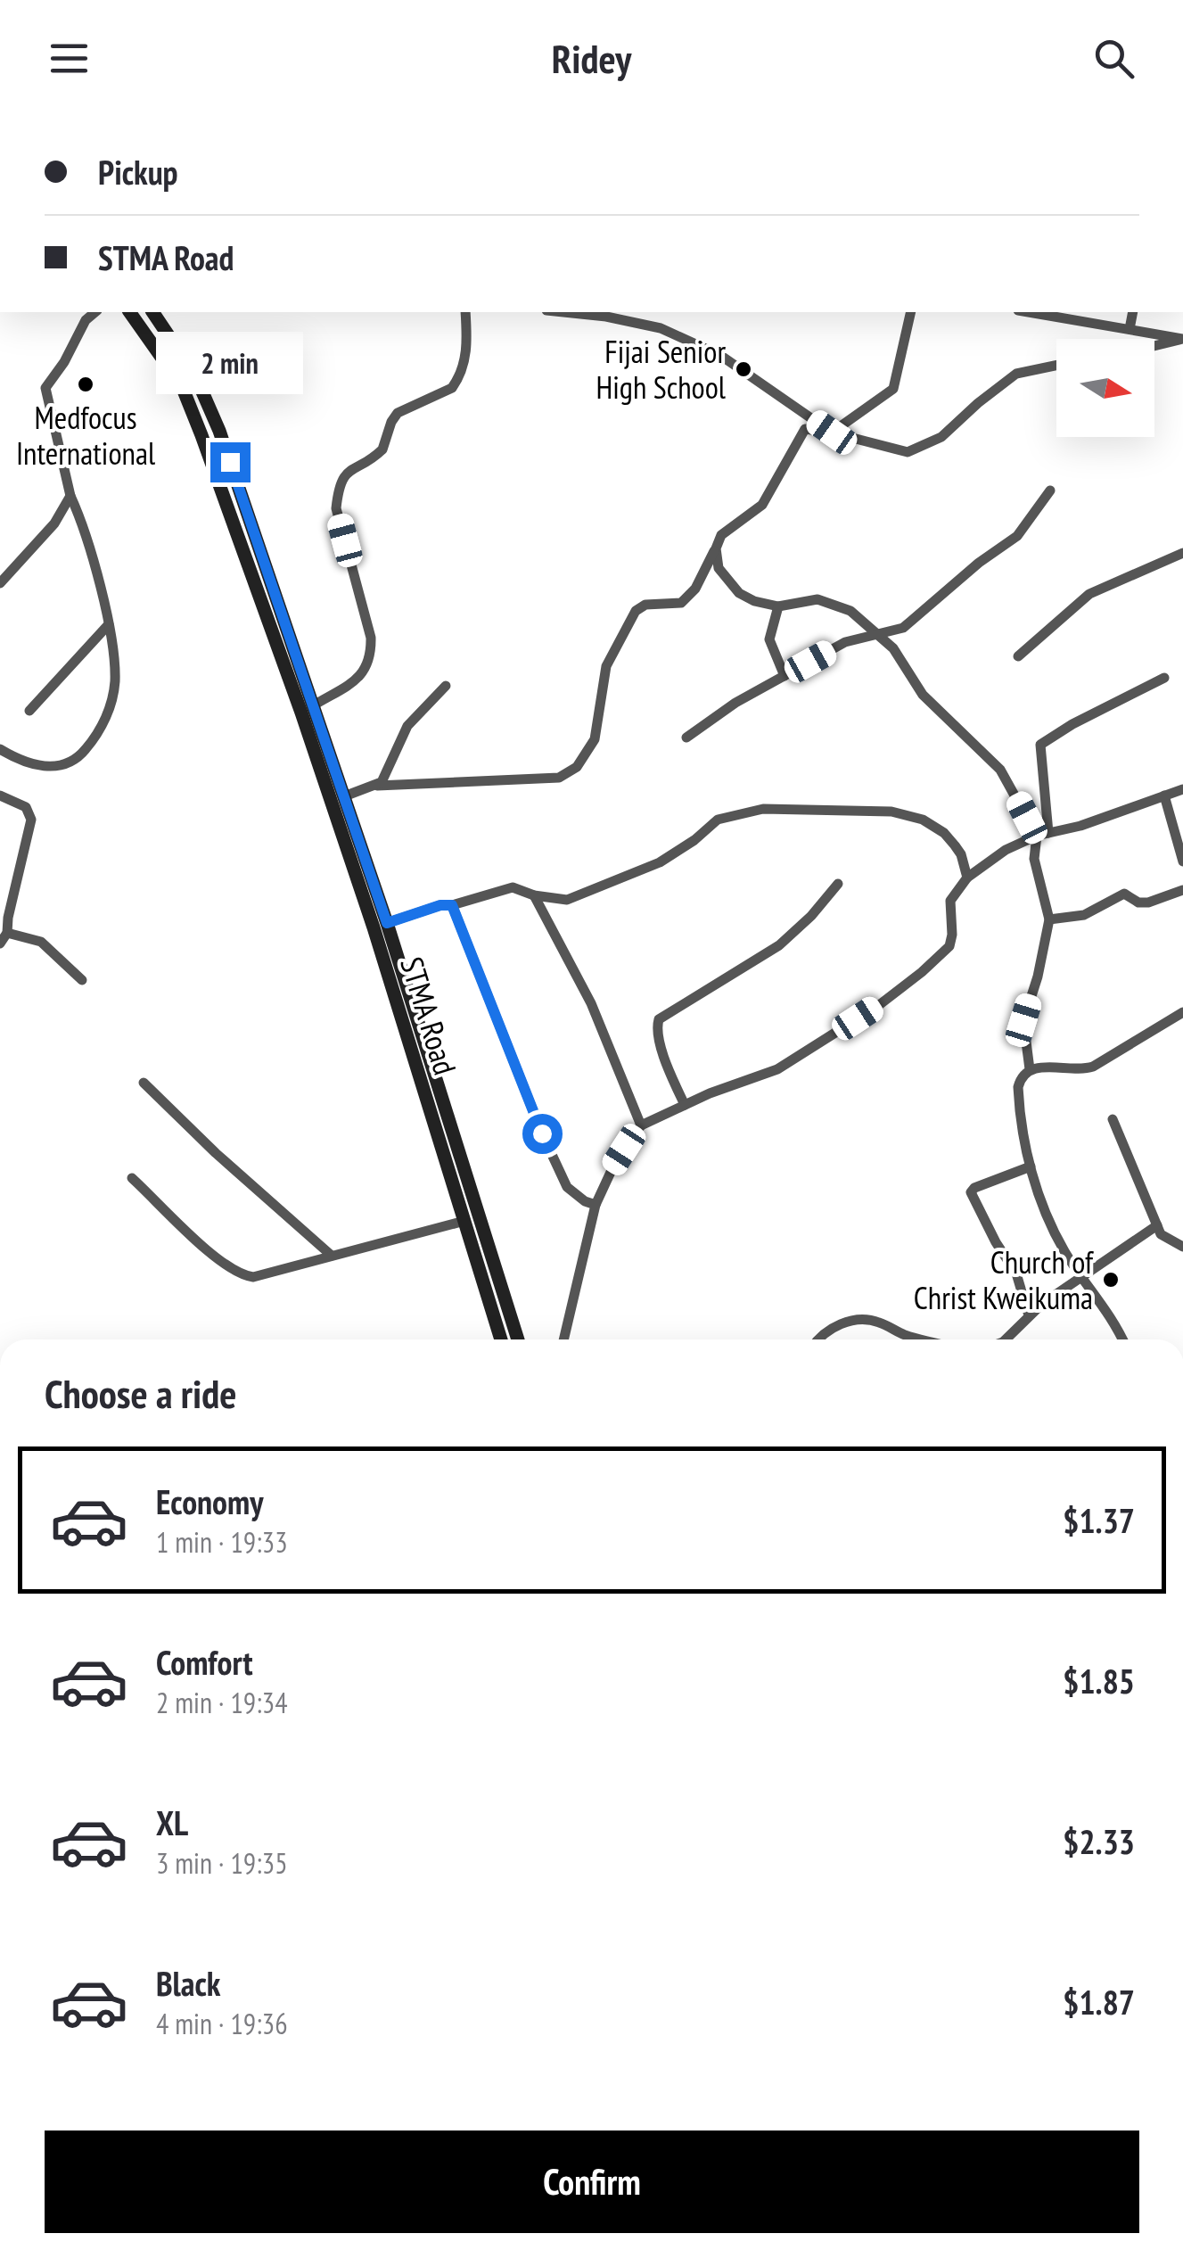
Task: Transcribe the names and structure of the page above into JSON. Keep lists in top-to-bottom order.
{
  "streets": {
    "main road": ["STMA Road"]
  },
  "places": ["Fijai Senior High School", "Medfocus International", "Church of Christ Kweikuma"],
  "north": "right",
  "page": {
    "header": "Ridey",
    "banner": ["Pickup", "STMA Road"],
    "bubble": "2 min",
    "heading": "Choose a ride",
    "list": [
      {
        "name": "Economy",
        "note": "1 min · 19:33",
        "value": "$1.37"
      },
      {
        "name": "Comfort",
        "note": "2 min · 19:34",
        "value": "$1.85"
      },
      {
        "name": "XL",
        "note": "3 min · 19:35",
        "value": "$2.33"
      },
      {
        "name": "Black",
        "note": "4 min · 19:36",
        "value": "$1.87"
      }
    ],
    "buttons": "Confirm"
  }
}
